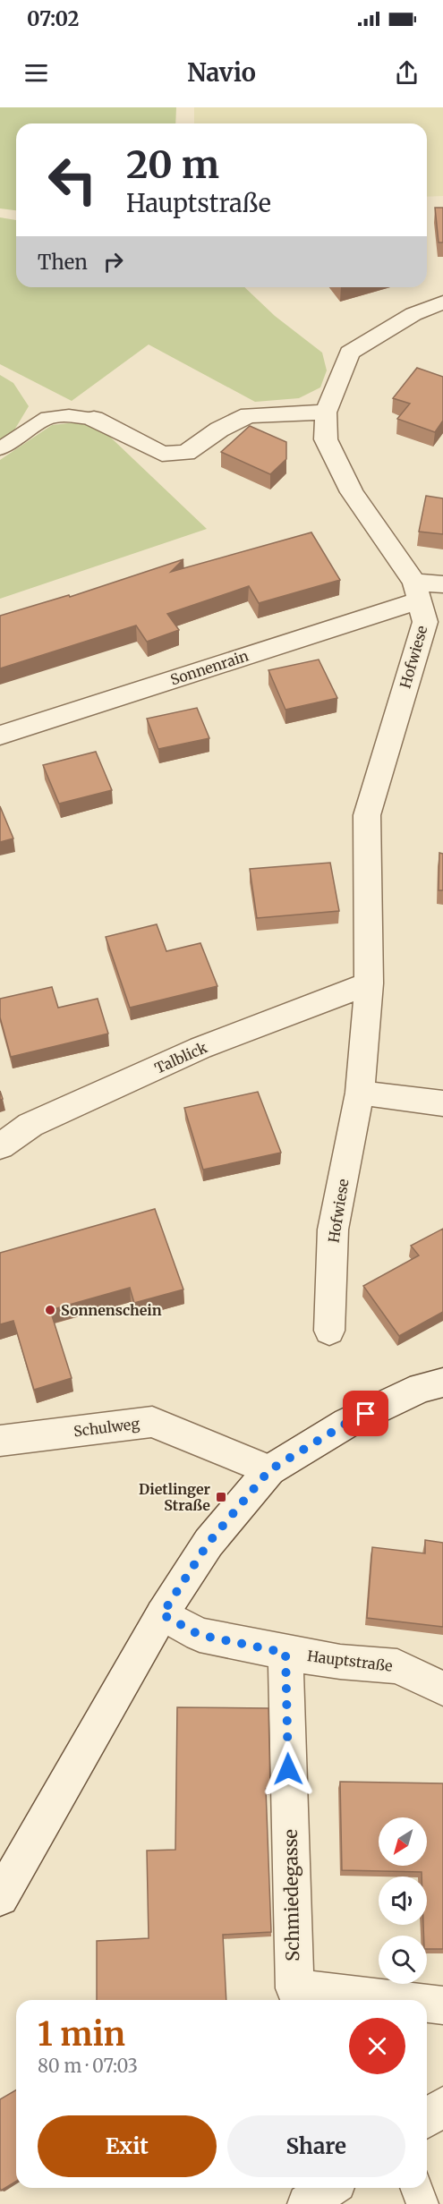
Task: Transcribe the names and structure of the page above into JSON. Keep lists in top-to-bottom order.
{
  "streets": {
    "street": [
      "Hofwiese",
      "Sonnenrain",
      "Talblick",
      "Schulweg",
      "Hauptstraße",
      "Schmiedegasse"
    ]
  },
  "crossings": [
    ["Hofwiese", "Sonnenrain"],
    ["Hofwiese", "Talblick"],
    ["Hauptstraße", "Schmiedegasse"]
  ],
  "places": {
    "other": ["Sonnenschein"],
    "transit": ["Dietlinger Straße"]
  },
  "north": "bottom left",
  "page": {
    "status": "07:02",
    "header": "Navio",
    "turn": ["20 m", "Hauptstraße"],
    "then": "Then",
    "heading": ["1 min", "80 m · 07:03"],
    "buttons": ["Exit", "Share"]
  }
}
